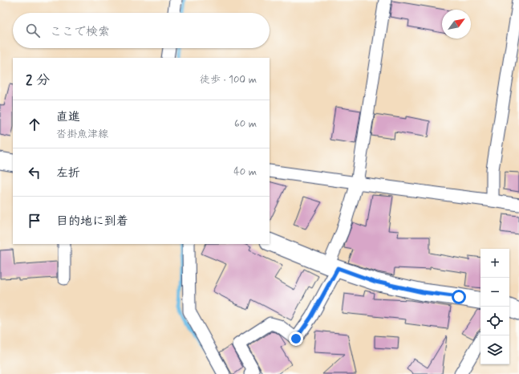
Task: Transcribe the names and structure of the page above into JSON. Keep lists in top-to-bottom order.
{
  "north": "top right",
  "page": {
    "search": "ここで検索",
    "heading": ["2 分", "徒歩 · 100 m"],
    "list": [
      ["直進", "沓掛魚津線", "60 m"],
      ["左折", "40 m"],
      "目的地に到着"
    ],
    "map_buttons": ["+", "−"]
  }
}
